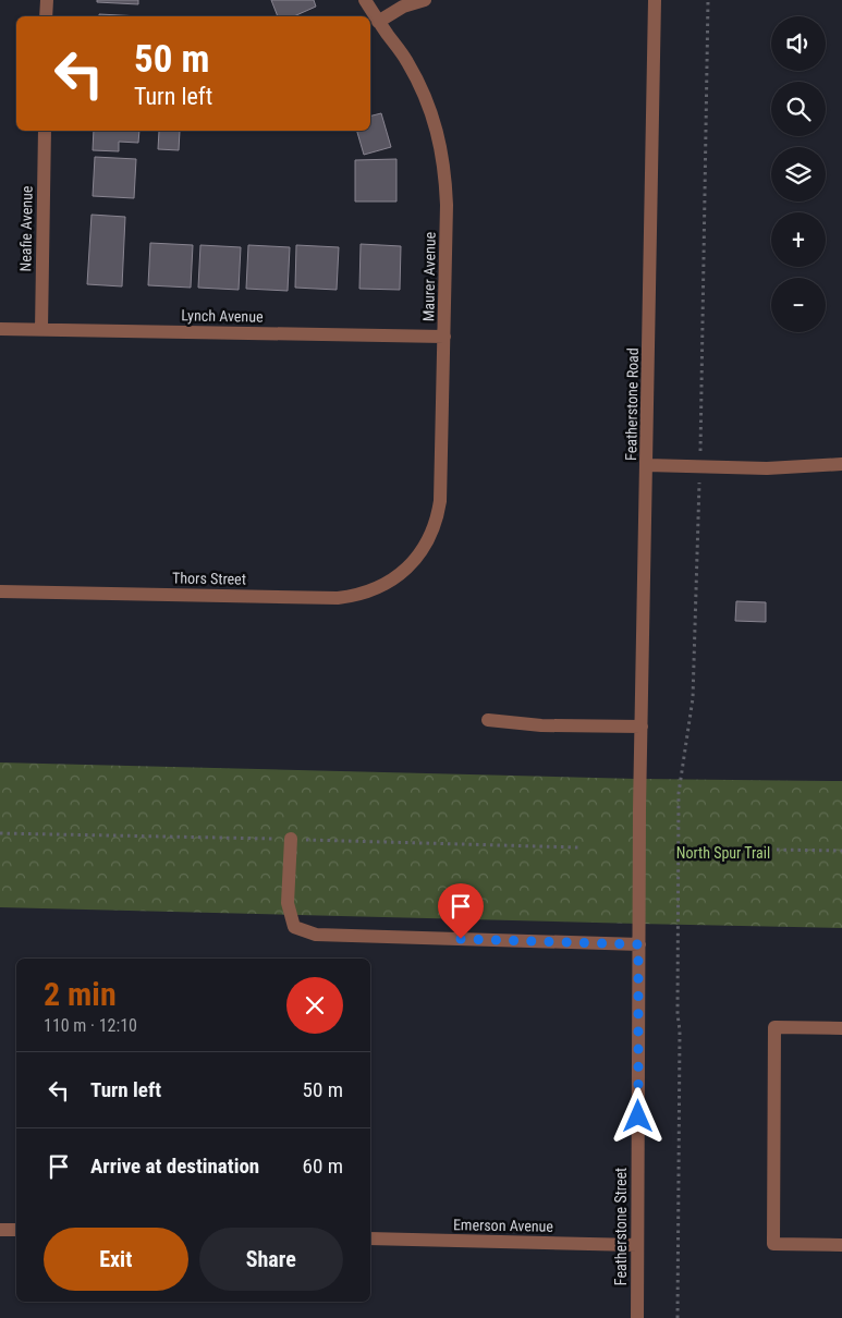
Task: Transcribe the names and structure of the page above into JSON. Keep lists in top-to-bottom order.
{
  "streets": {
    "street": [
      "Neafie Avenue",
      "Maurer Avenue",
      "Lynch Avenue",
      "Featherstone Road",
      "Thors Street",
      "Emerson Avenue",
      "Featherstone Street"
    ]
  },
  "crossings": [
    ["Neafie Avenue", "Lynch Avenue"],
    ["Maurer Avenue", "Lynch Avenue"],
    ["Maurer Avenue", "Thors Street"],
    ["Featherstone Road", "Featherstone Street"],
    ["Emerson Avenue", "Featherstone Street"]
  ],
  "parks": ["North Spur Trail"],
  "page": {
    "map_buttons": ["+", "−"],
    "turn": ["50 m", "Turn left"],
    "heading": ["2 min", "110 m · 12:10"],
    "list": [
      {
        "name": "Turn left",
        "value": "50 m"
      },
      {
        "name": "Arrive at destination",
        "value": "60 m"
      }
    ],
    "buttons": ["Exit", "Share"]
  }
}
